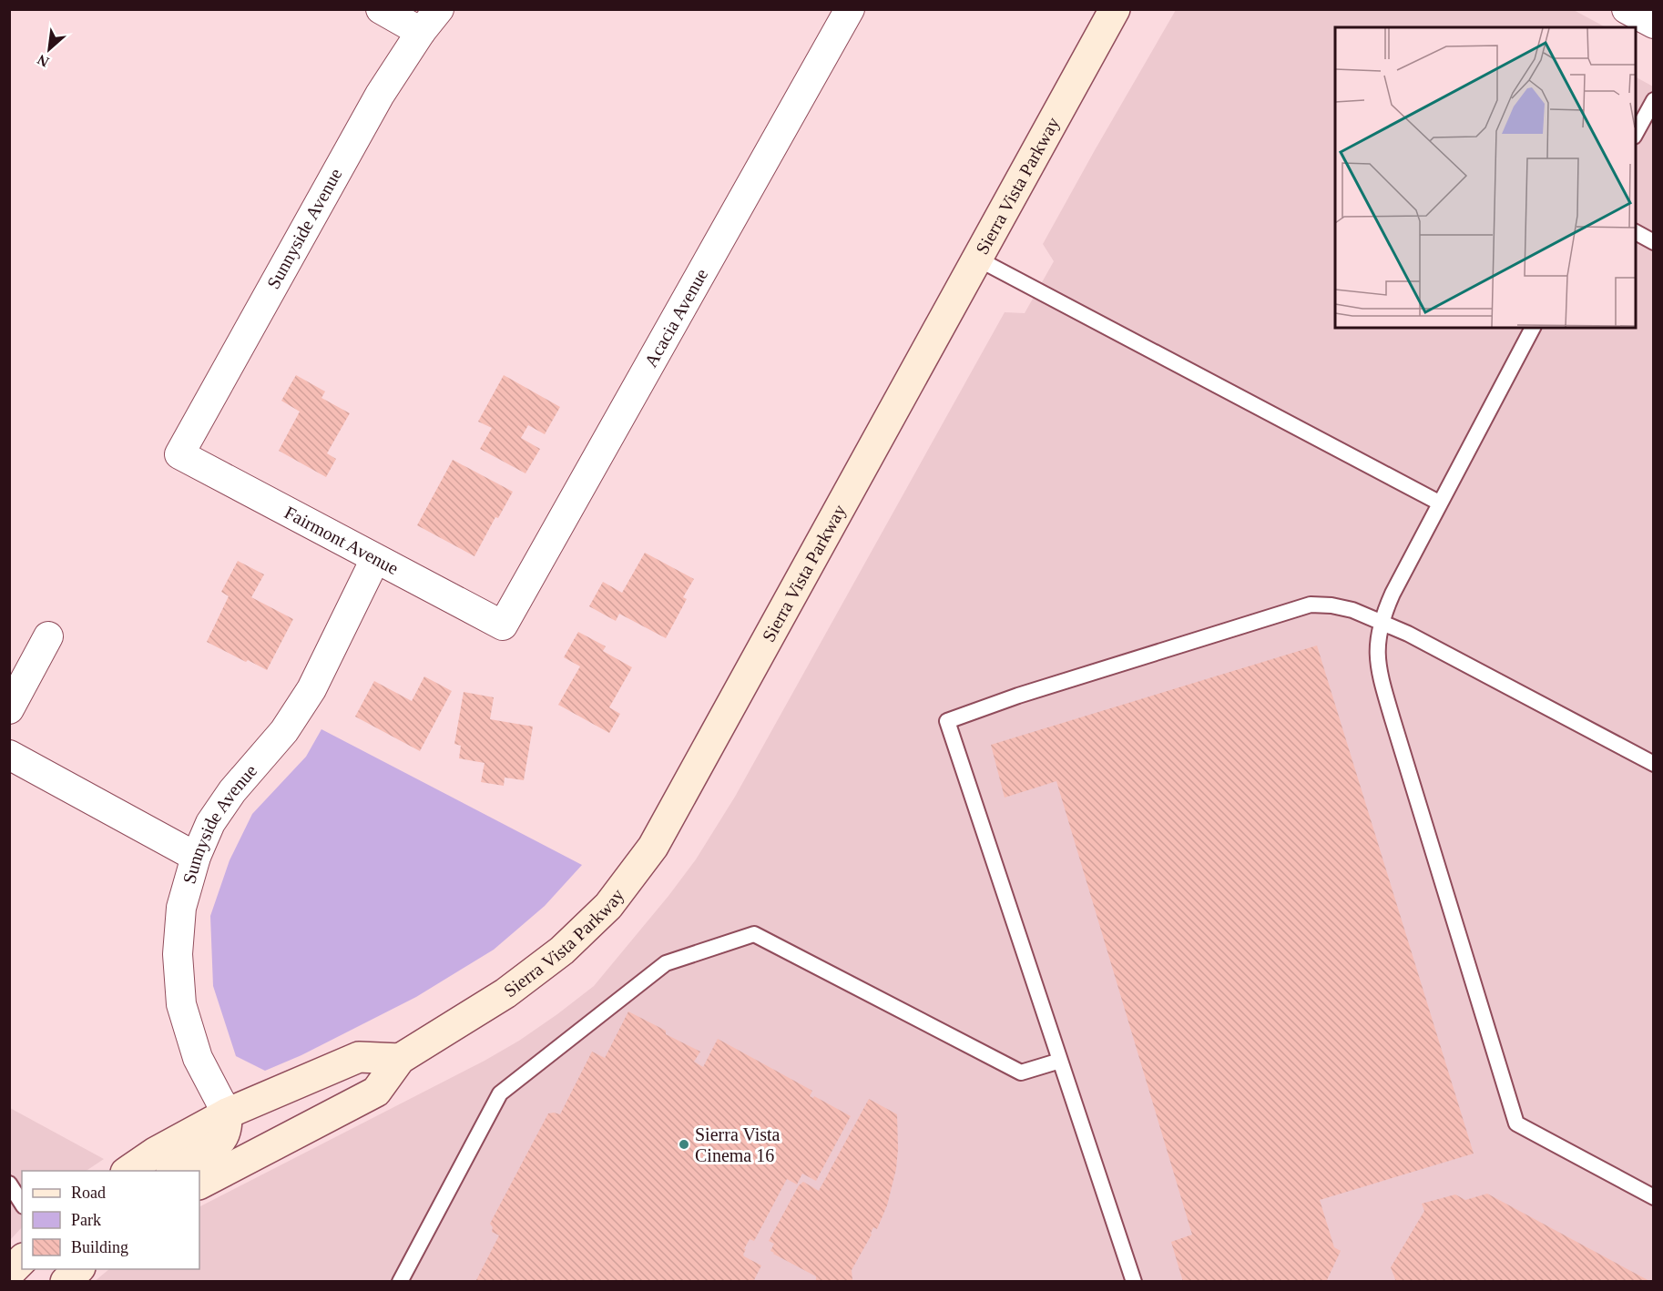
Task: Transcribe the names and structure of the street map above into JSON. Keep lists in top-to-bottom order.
{
  "streets": {
    "main road": ["Sierra Vista Parkway"],
    "street": ["Sunnyside Avenue", "Acacia Avenue", "Fairmont Avenue"]
  },
  "crossings": [
    ["Sunnyside Avenue", "Fairmont Avenue"],
    ["Acacia Avenue", "Fairmont Avenue"]
  ],
  "places": ["Sierra Vista Cinema 16"],
  "legend": ["Road", "Park", "Building"],
  "north": "bottom left"
}
